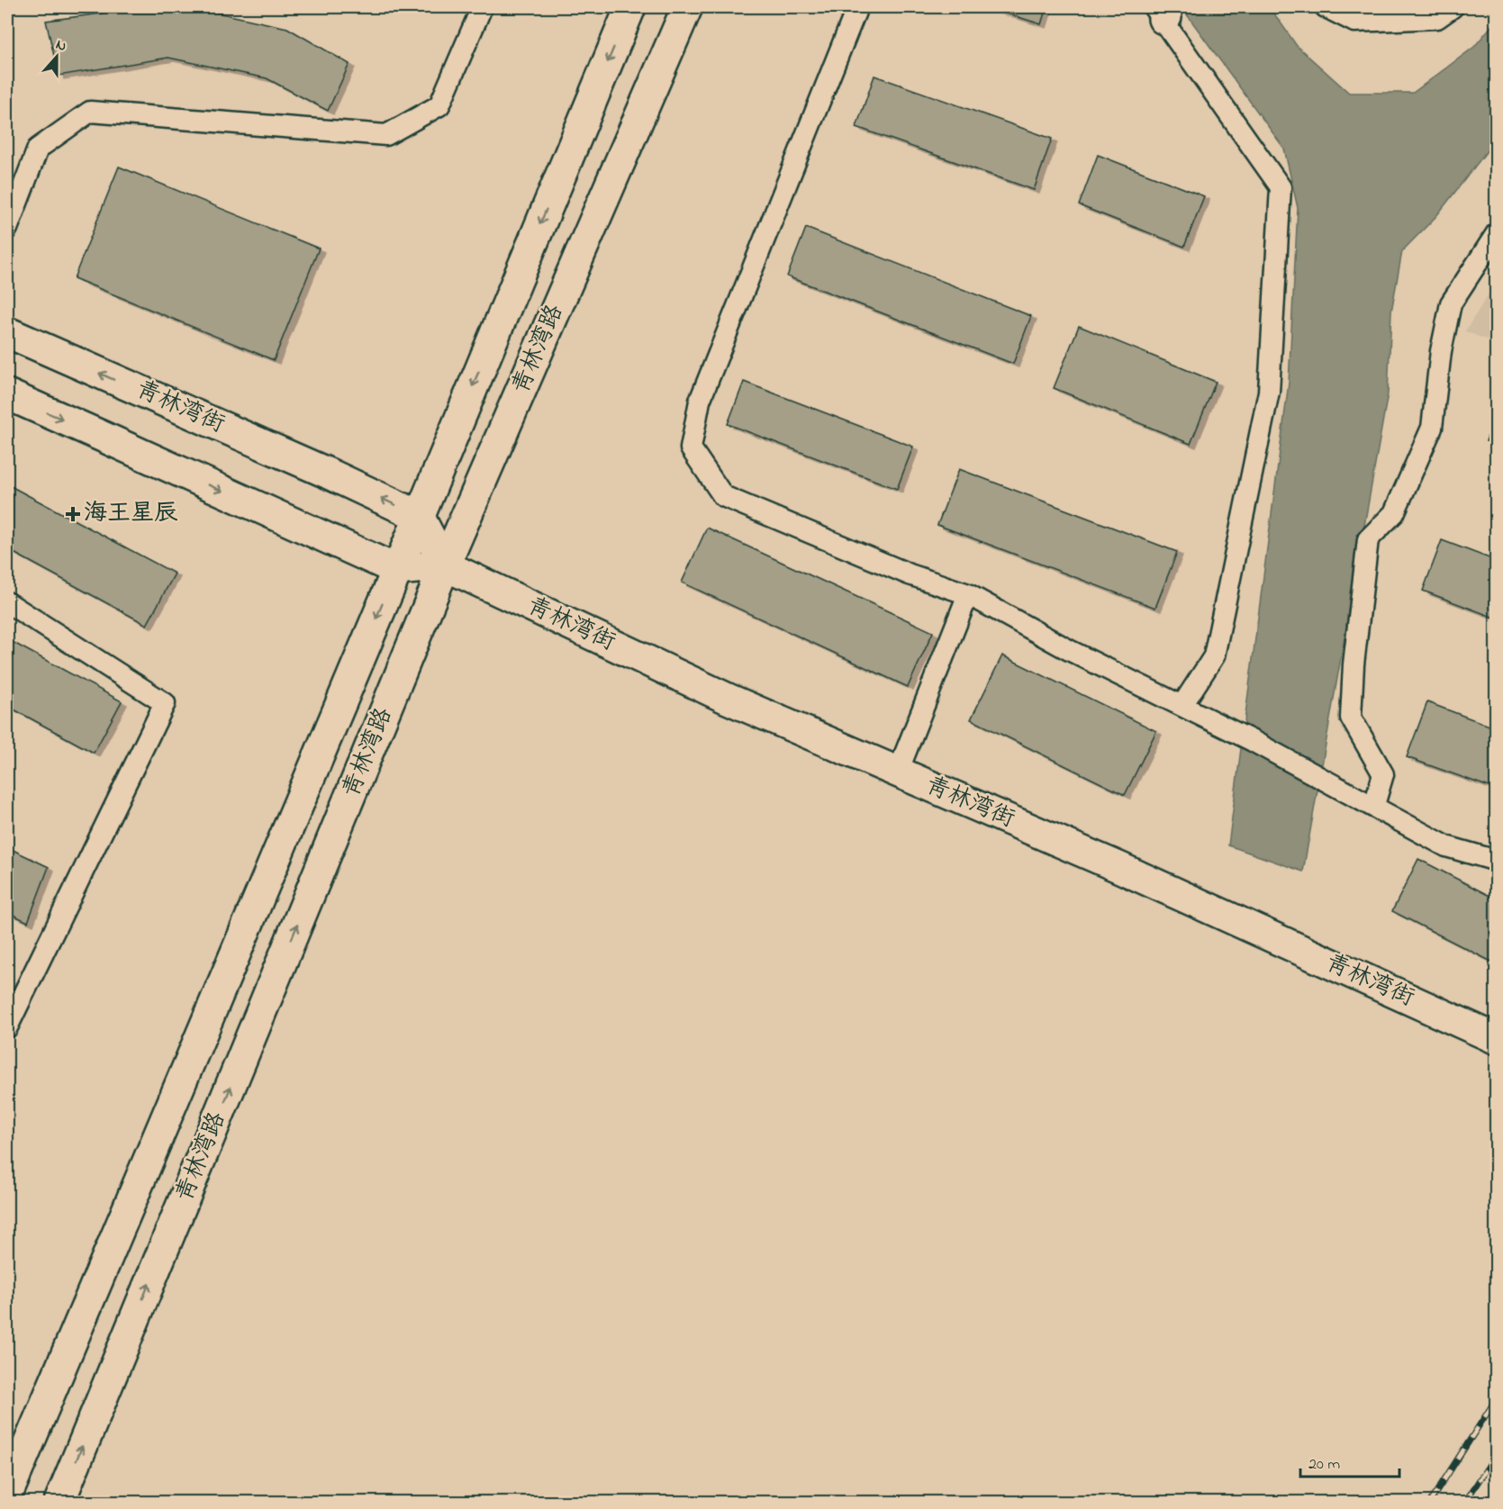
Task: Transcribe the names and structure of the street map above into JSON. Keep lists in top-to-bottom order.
{
  "streets": {
    "main road": ["青林湾路", "青林湾街"]
  },
  "crossings": [
    ["青林湾路", "青林湾街"]
  ],
  "places": {
    "health": ["海王星辰"]
  },
  "scale_bar": "20 m",
  "north": "top"
}
